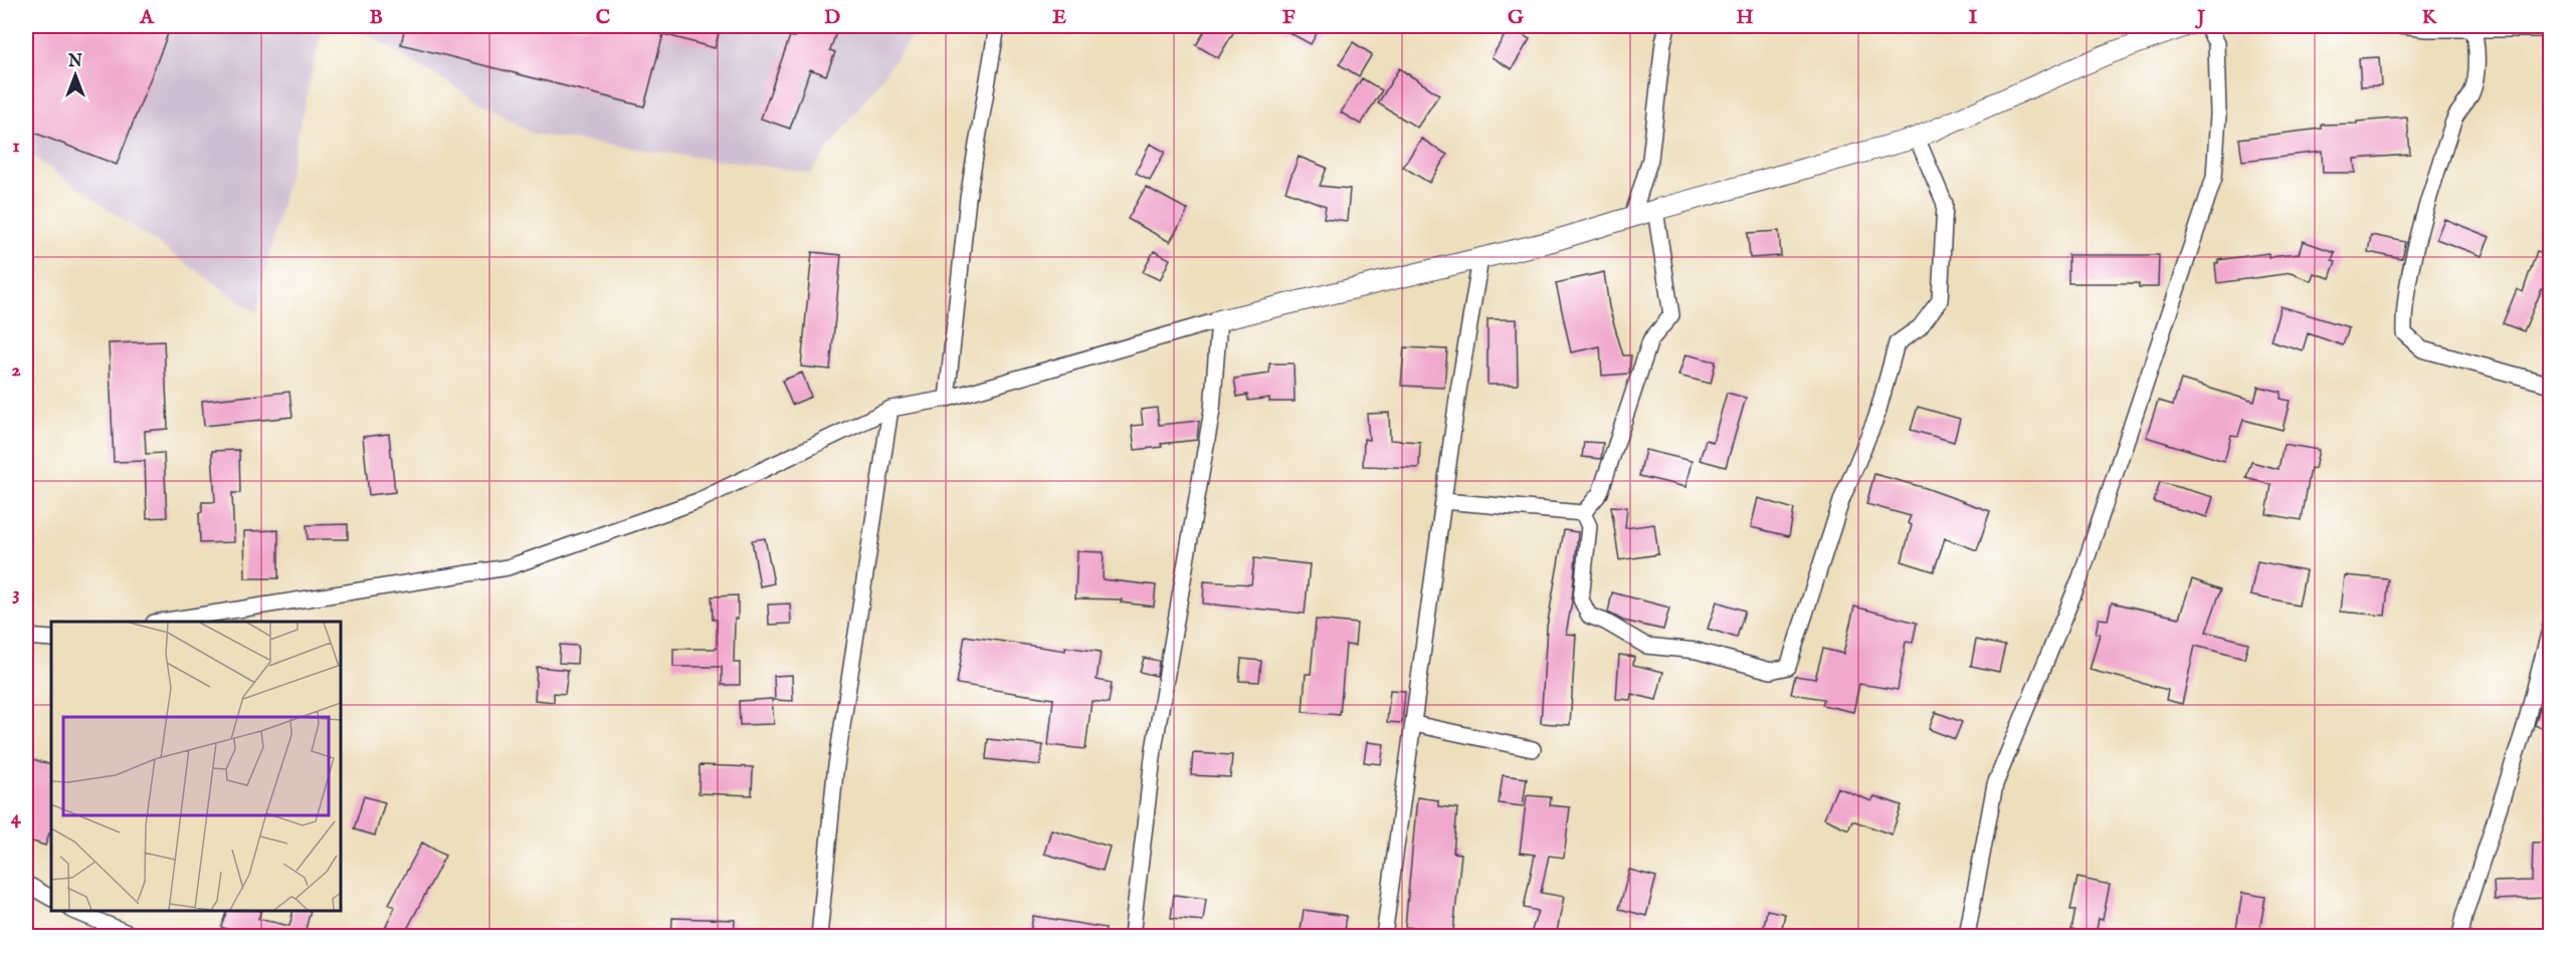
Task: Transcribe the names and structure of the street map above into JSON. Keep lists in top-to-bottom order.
{
  "north": "top",
  "grid": {
    "columns": [
      "A",
      "B",
      "C",
      "D",
      "E",
      "F",
      "G",
      "H",
      "I",
      "J",
      "K"
    ],
    "rows": [
      "1",
      "2",
      "3",
      "4"
    ]
  }
}
